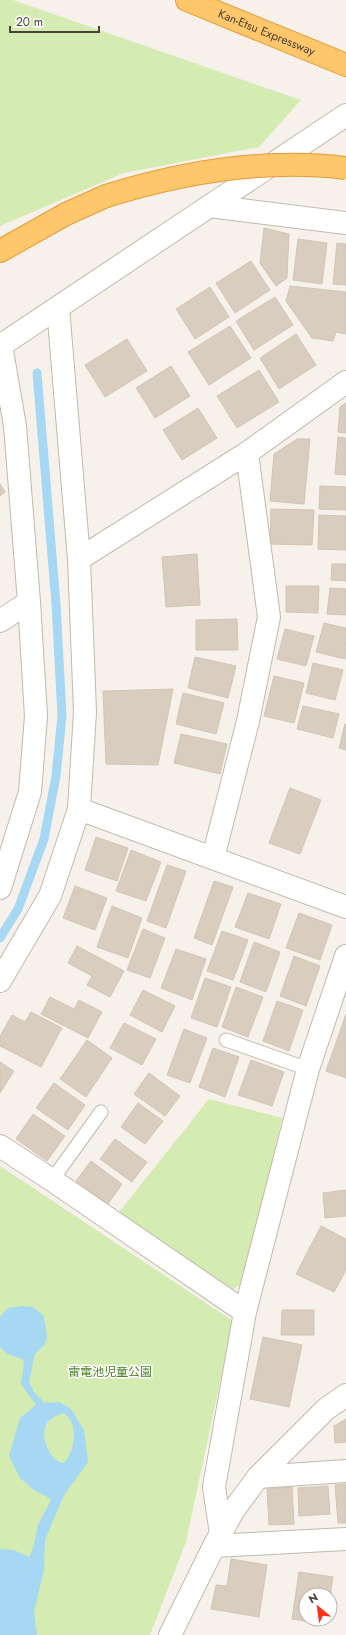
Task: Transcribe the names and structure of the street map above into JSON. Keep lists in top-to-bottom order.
{
  "streets": {
    "highway": ["Kan-Etsu Expressway"]
  },
  "parks": ["雷電池児童公園"],
  "scale_bar": "20 m",
  "north": "top left"
}
